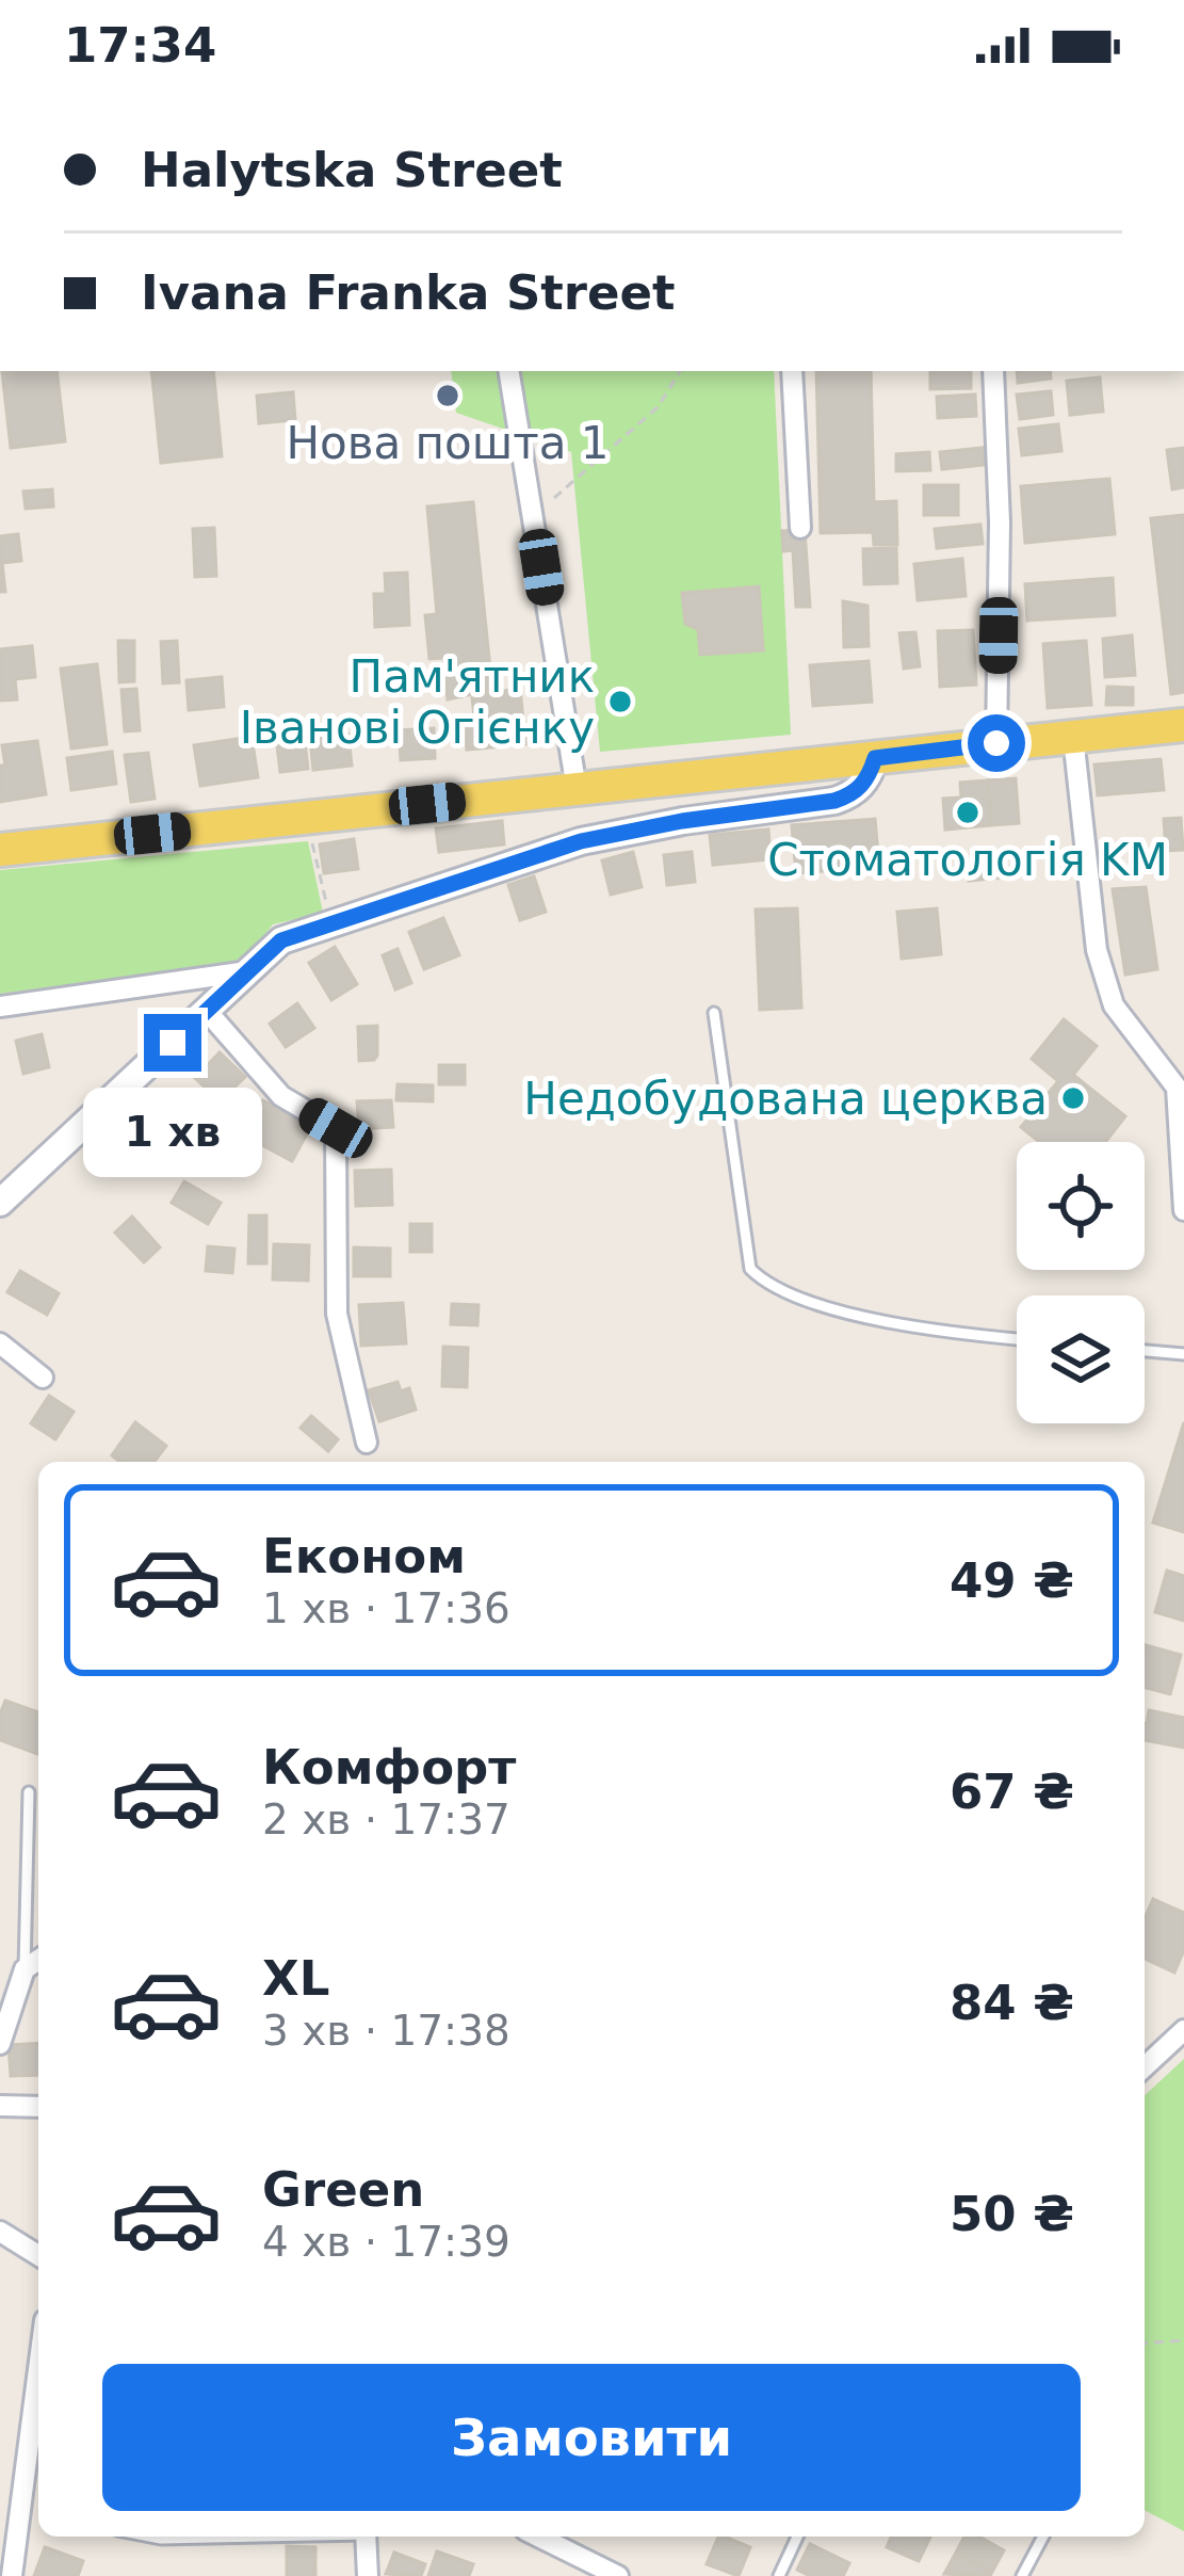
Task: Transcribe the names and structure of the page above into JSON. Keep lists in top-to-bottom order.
{
  "places": [
    "Нова пошта 1",
    "Пам'ятник Іванові Огієнку",
    "Стоматологія KM",
    "Недобудована церква"
  ],
  "page": {
    "status": "17:34",
    "banner": ["Halytska Street", "Ivana Franka Street"],
    "bubble": "1 хв",
    "list": [
      {
        "name": "Економ",
        "note": "1 хв · 17:36",
        "value": "49 ₴"
      },
      {
        "name": "Комфорт",
        "note": "2 хв · 17:37",
        "value": "67 ₴"
      },
      {
        "name": "XL",
        "note": "3 хв · 17:38",
        "value": "84 ₴"
      },
      {
        "name": "Green",
        "note": "4 хв · 17:39",
        "value": "50 ₴"
      }
    ],
    "buttons": "Замовити"
  }
}
